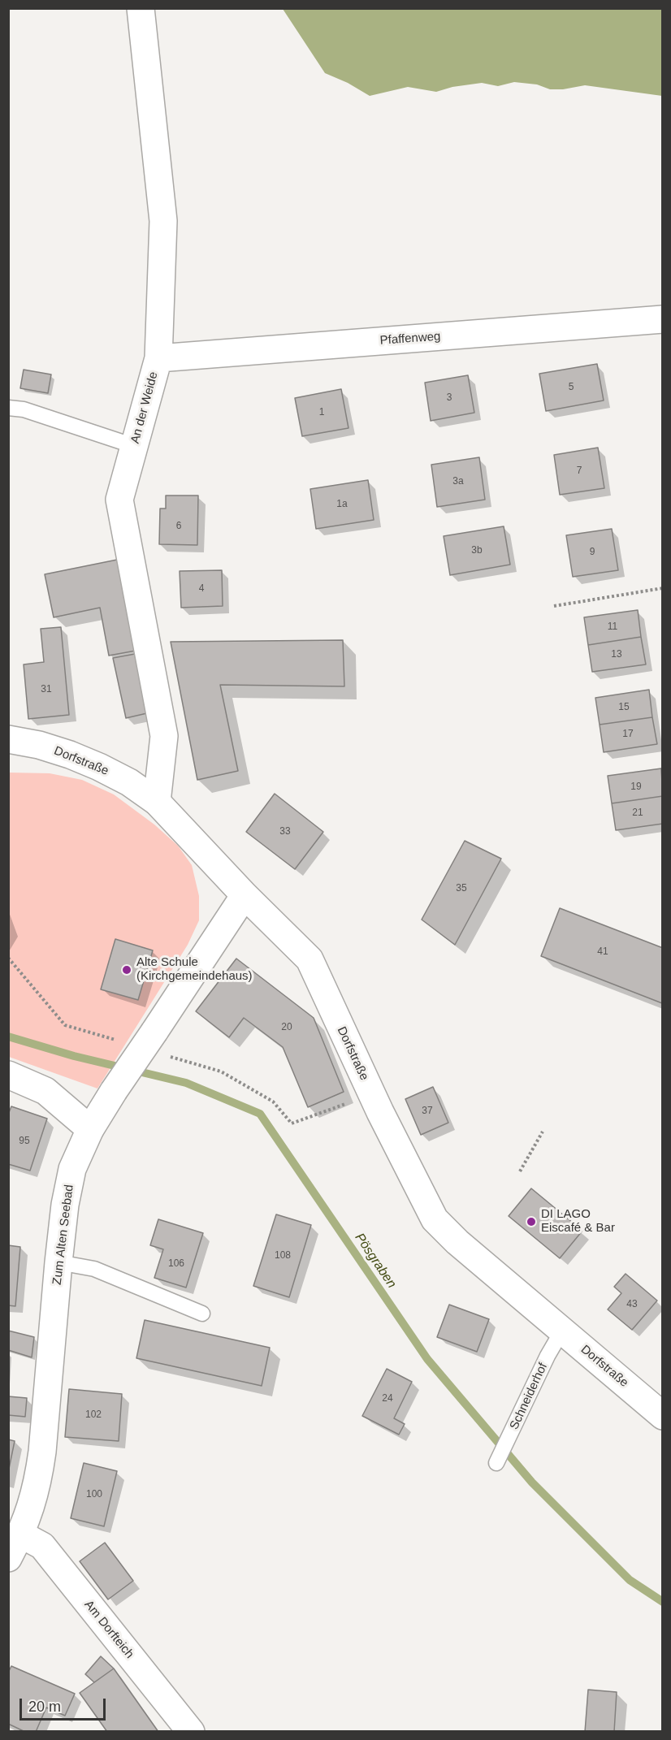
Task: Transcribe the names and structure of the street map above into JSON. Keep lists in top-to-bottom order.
{
  "streets": {
    "street": [
      "Pfaffenweg",
      "An der Weide",
      "Dorfstraße",
      "Zum Alten Seebad",
      "Am Dorfteich"
    ],
    "lane": ["Schneiderhof"]
  },
  "crossings": [
    ["Pfaffenweg", "An der Weide"],
    ["An der Weide", "Dorfstraße"],
    ["Dorfstraße", "Zum Alten Seebad"],
    ["Dorfstraße", "Schneiderhof"],
    ["Zum Alten Seebad", "Am Dorfteich"]
  ],
  "water": ["Pösgraben"],
  "places": ["Alte Schule (Kirchgemeindehaus)", "DI LAGO Eiscafé & Bar"],
  "house_numbers": [
    "5",
    "3",
    "1",
    "7",
    "3a",
    "1a",
    "6",
    "3b",
    "9",
    "4",
    "11",
    "13",
    "31",
    "15",
    "17",
    "19",
    "21",
    "33",
    "35",
    "41",
    "20",
    "37",
    "95",
    "108",
    "106",
    "43",
    "24",
    "102",
    "100"
  ],
  "scale_bar": "20 m"
}
